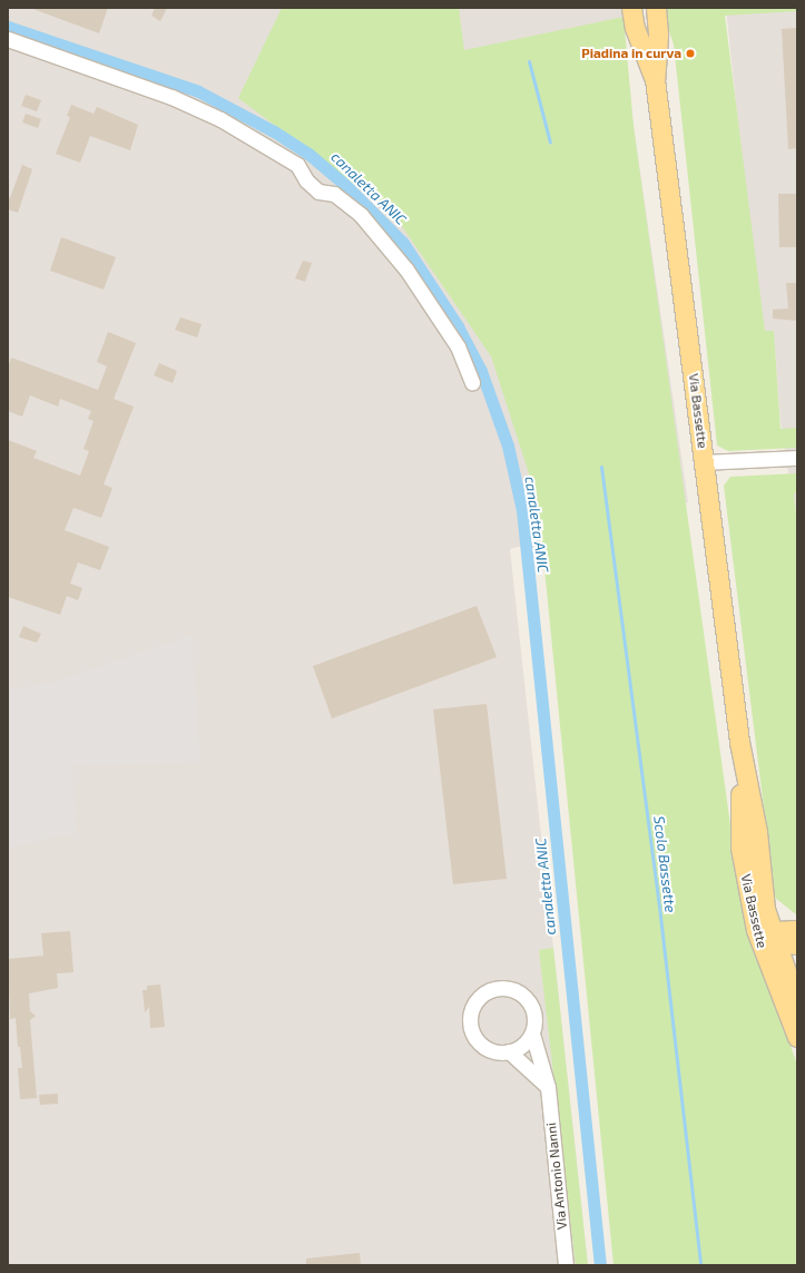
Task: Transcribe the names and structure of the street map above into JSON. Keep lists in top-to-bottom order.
{
  "streets": {
    "main road": ["Via Bassette"],
    "street": ["Via Antonio Nanni"]
  },
  "water": ["canaletta ANIC", "Scolo Bassette"],
  "places": ["Piadina in curva"]
}
